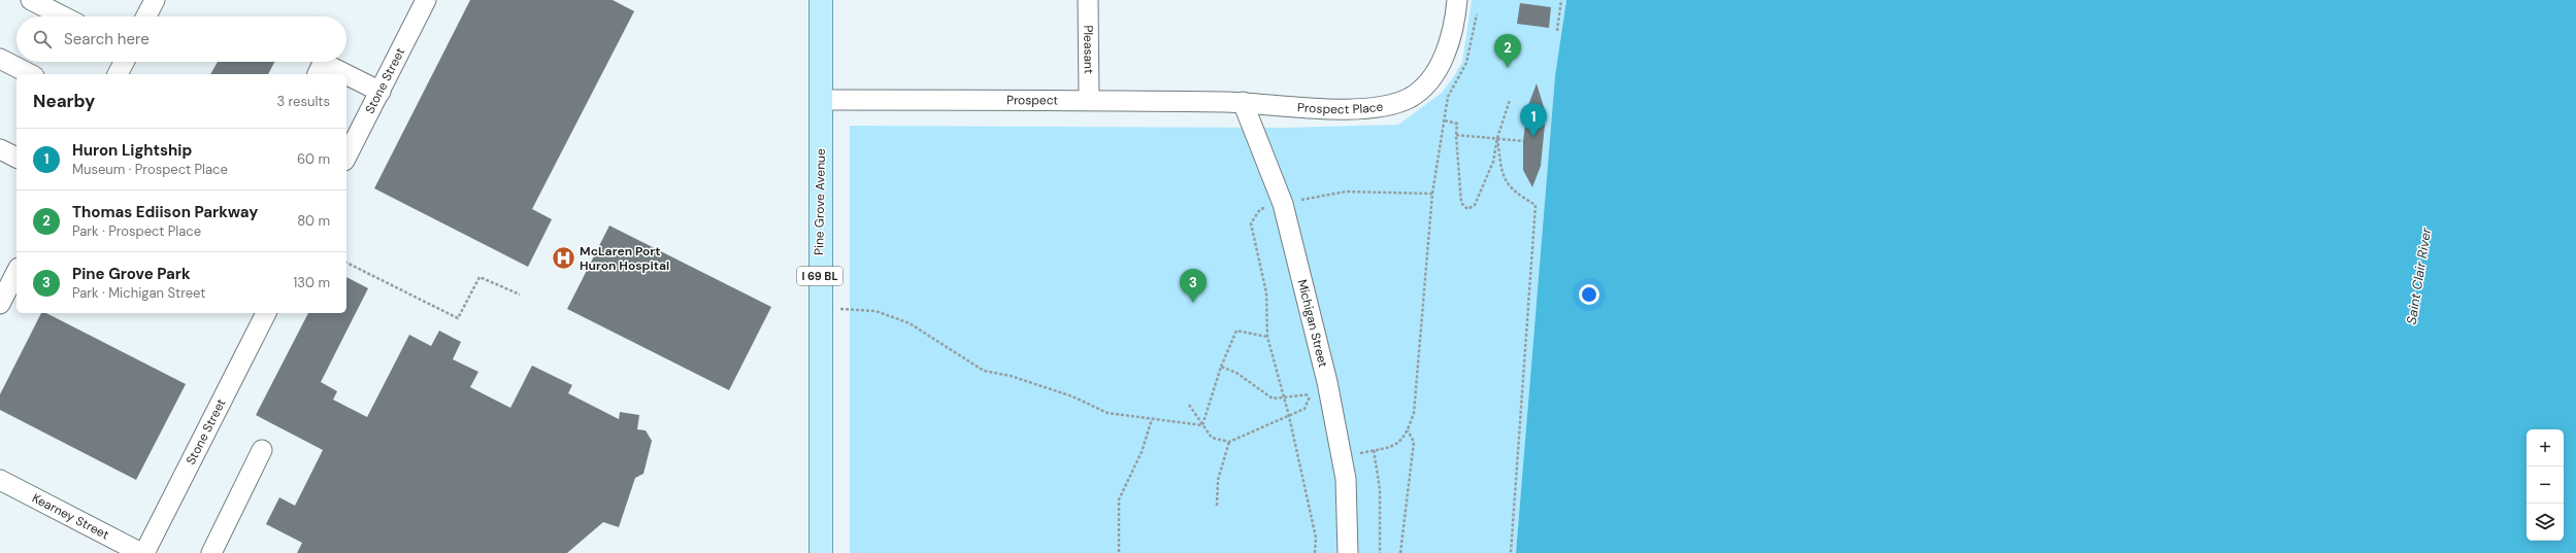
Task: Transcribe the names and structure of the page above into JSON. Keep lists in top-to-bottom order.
{
  "streets": {
    "main road": ["Pine Grove Avenue", "I 69 BL"],
    "street": [
      "Pleasant",
      "Stone Street",
      "Prospect",
      "Prospect Place",
      "Michigan Street",
      "Kearney Street"
    ]
  },
  "crossings": [
    ["Pleasant", "Prospect"],
    ["Stone Street", "Kearney Street"],
    ["Prospect", "Prospect Place"],
    ["Prospect", "Pine Grove Avenue"],
    ["Prospect", "Michigan Street"],
    ["Prospect Place", "Michigan Street"]
  ],
  "water": ["Saint Clair River"],
  "places": {
    "hospital": ["McLaren Port Huron Hospital"]
  },
  "page": {
    "search": "Search here",
    "pins": ["2", "1", "3"],
    "heading": ["Nearby", "3 results"],
    "list": [
      {
        "mark": "1",
        "name": "Huron Lightship",
        "note": "Museum · Prospect Place",
        "value": "60 m"
      },
      {
        "mark": "2",
        "name": "Thomas Ediison Parkway",
        "note": "Park · Prospect Place",
        "value": "80 m"
      },
      {
        "mark": "3",
        "name": "Pine Grove Park",
        "note": "Park · Michigan Street",
        "value": "130 m"
      }
    ],
    "map_buttons": ["+", "−"]
  }
}
